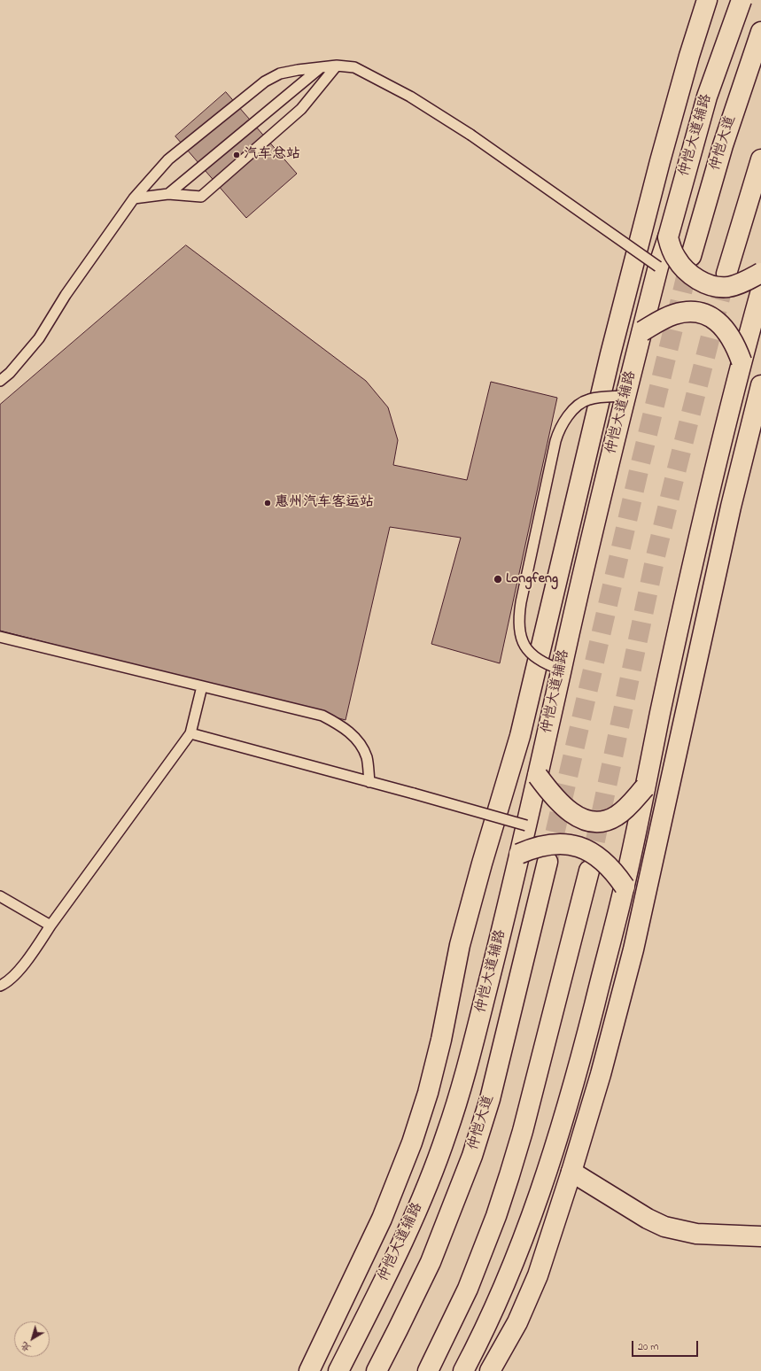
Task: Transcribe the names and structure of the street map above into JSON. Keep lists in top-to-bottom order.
{
  "streets": {
    "main road": ["仲恺大道辅路", "仲恺大道"]
  },
  "places": ["汽车总站", "惠州汽车客运站", "Longfeng"],
  "scale_bar": "20 m",
  "north": "bottom left"
}
